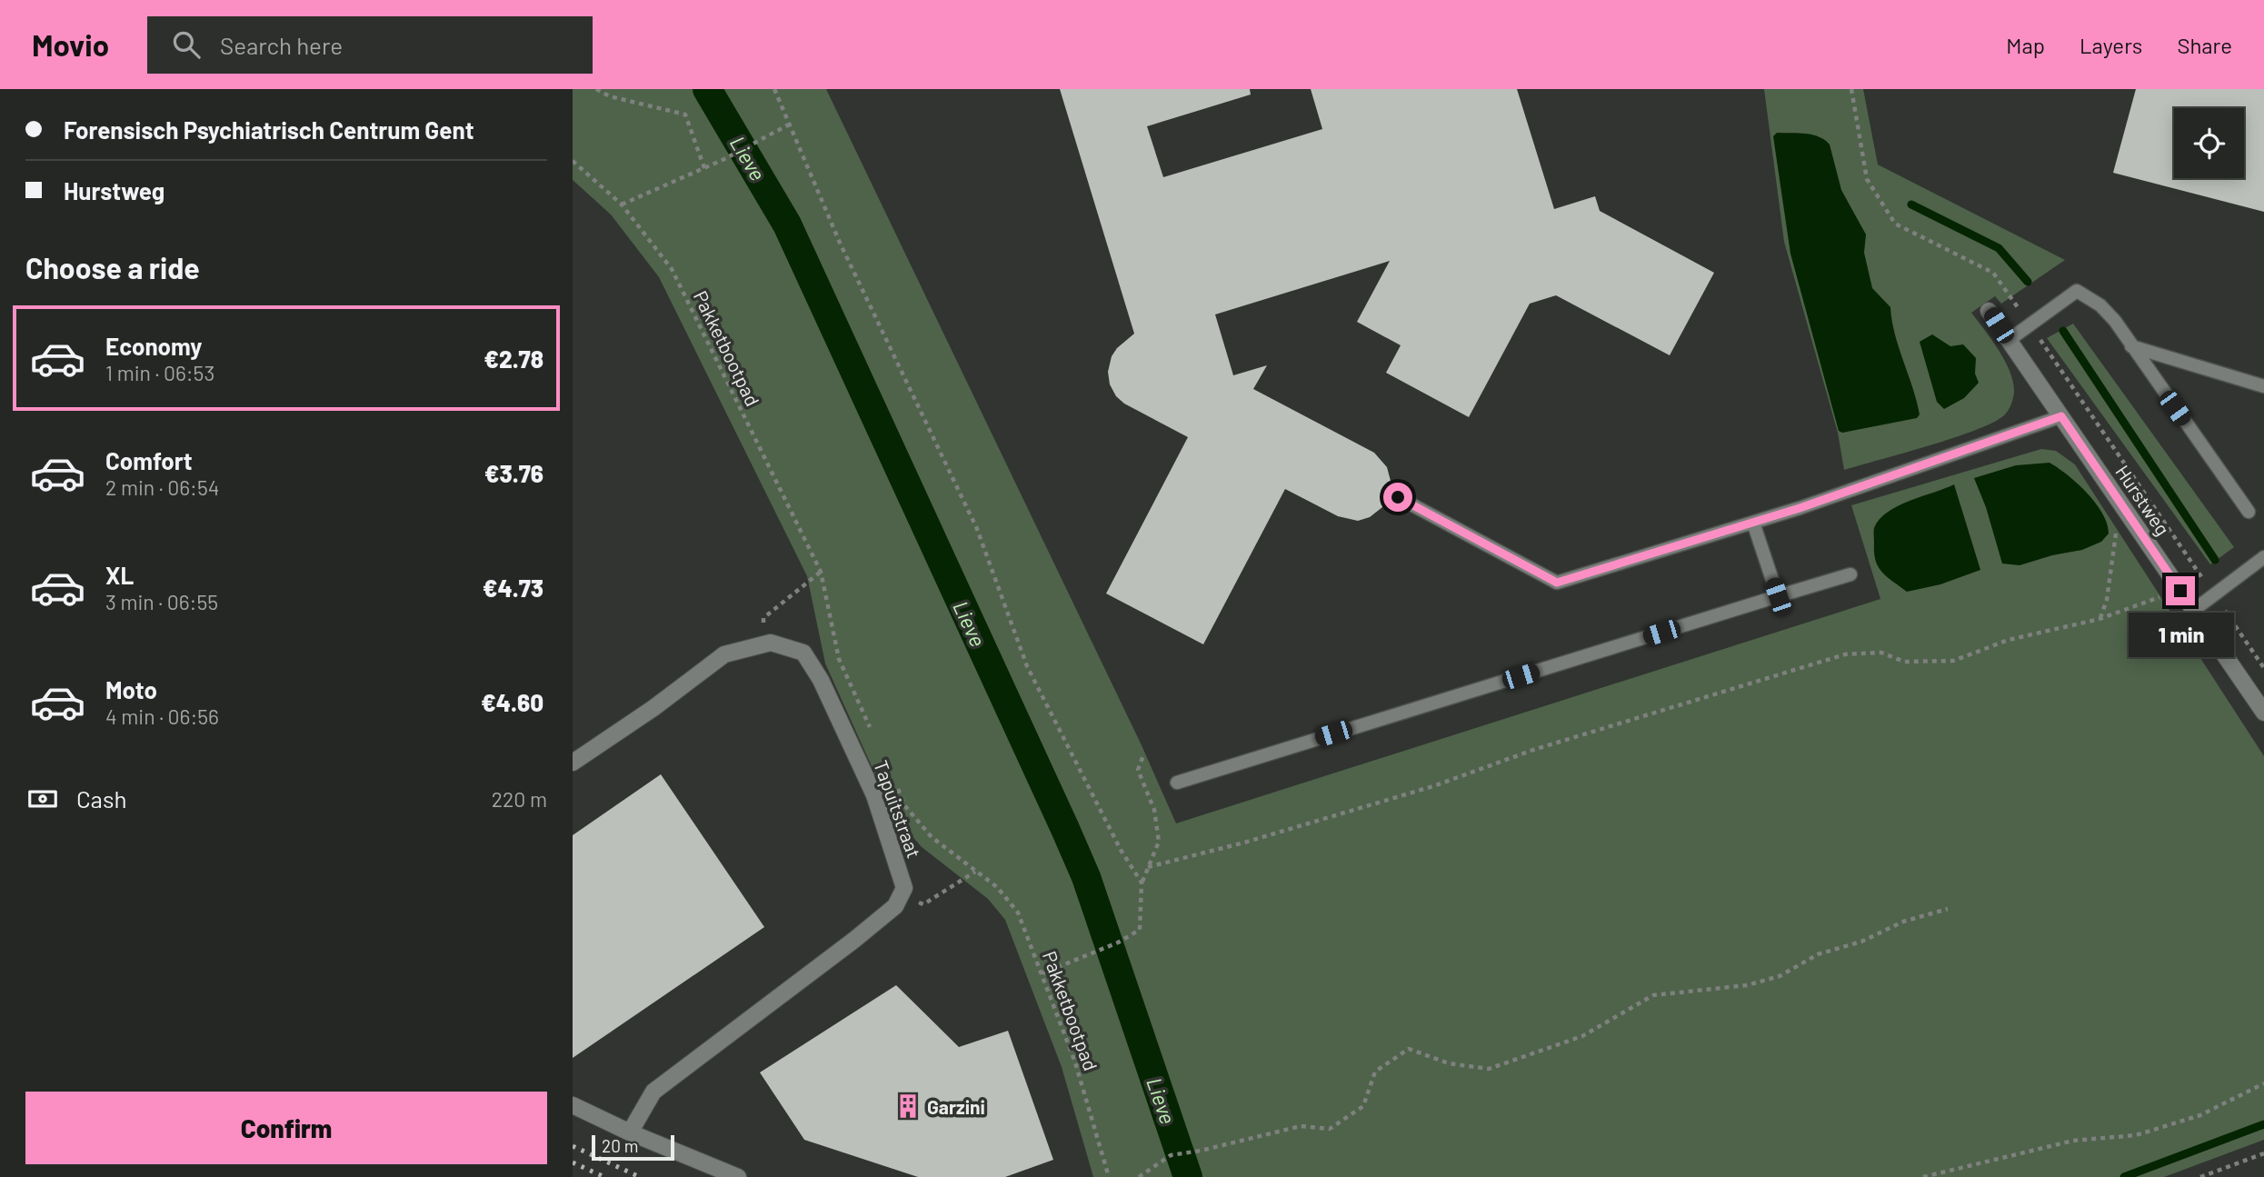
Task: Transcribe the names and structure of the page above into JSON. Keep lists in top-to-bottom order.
{
  "streets": {
    "street": ["Hurstweg", "Tapuitstraat"],
    "path": ["Pakketbootpad"]
  },
  "water": ["Lieve"],
  "places": {
    "building": ["Garzini"]
  },
  "scale_bar": "20 m",
  "page": {
    "header": "Movio",
    "search": "Search here",
    "nav": ["Map", "Layers", "Share"],
    "banner": ["Forensisch Psychiatrisch Centrum Gent", "Hurstweg"],
    "heading": "Choose a ride",
    "list": [
      {
        "name": "Economy",
        "note": "1 min · 06:53",
        "value": "€2.78"
      },
      {
        "name": "Comfort",
        "note": "2 min · 06:54",
        "value": "€3.76"
      },
      {
        "name": "XL",
        "note": "3 min · 06:55",
        "value": "€4.73"
      },
      {
        "name": "Moto",
        "note": "4 min · 06:56",
        "value": "€4.60"
      }
    ],
    "bubble": "1 min",
    "pay": ["Cash", "220 m"],
    "buttons": "Confirm",
    "scale": "20 m"
  }
}
